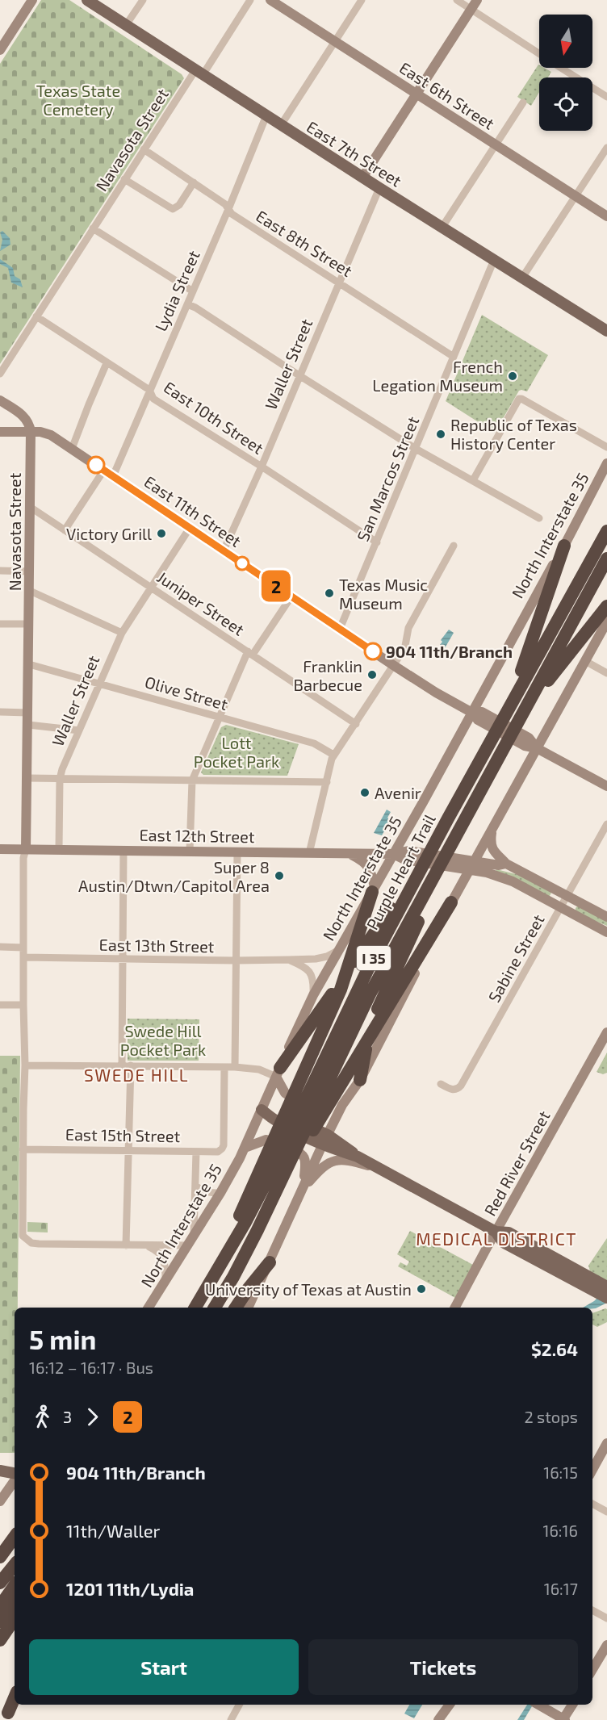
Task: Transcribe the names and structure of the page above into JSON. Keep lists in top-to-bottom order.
{
  "streets": {
    "highway": ["Purple Heart Trail", "I 35"],
    "main road": [
      "East 6th Street",
      "Navasota Street",
      "East 7th Street",
      "East 11th Street",
      "North Interstate 35",
      "East 12th Street",
      "Red River Street"
    ],
    "street": [
      "East 8th Street",
      "Lydia Street",
      "Waller Street",
      "East 10th Street",
      "San Marcos Street",
      "Juniper Street",
      "Olive Street",
      "East 13th Street",
      "Sabine Street",
      "East 15th Street"
    ]
  },
  "crossings": [
    ["Navasota Street", "East 7th Street"],
    ["Navasota Street", "East 8th Street"],
    ["Navasota Street", "East 10th Street"],
    ["Navasota Street", "East 11th Street"],
    ["Navasota Street", "Juniper Street"],
    ["Navasota Street", "Olive Street"],
    ["Navasota Street", "East 12th Street"],
    ["Navasota Street", "East 13th Street"],
    ["Navasota Street", "East 15th Street"],
    ["East 7th Street", "Lydia Street"],
    ["East 7th Street", "Waller Street"],
    ["East 7th Street", "San Marcos Street"],
    ["East 8th Street", "Lydia Street"],
    ["East 8th Street", "Waller Street"],
    ["East 8th Street", "San Marcos Street"],
    ["Lydia Street", "East 10th Street"],
    ["Lydia Street", "East 11th Street"],
    ["Waller Street", "East 10th Street"],
    ["Waller Street", "East 11th Street"],
    ["Waller Street", "Juniper Street"],
    ["Waller Street", "Olive Street"],
    ["Waller Street", "East 12th Street"],
    ["East 10th Street", "San Marcos Street"],
    ["San Marcos Street", "East 11th Street"],
    ["East 11th Street", "North Interstate 35"],
    ["North Interstate 35", "East 12th Street"],
    ["North Interstate 35", "East 13th Street"],
    ["East 12th Street", "Sabine Street"]
  ],
  "districts": ["SWEDE HILL", "MEDICAL DISTRICT"],
  "parks": ["Texas State Cemetery", "Lott Pocket Park", "Swede Hill Pocket Park"],
  "places": [
    "French Legation Museum",
    "Republic of Texas History Center",
    "Victory Grill",
    "Texas Music Museum",
    "904 11th/Branch",
    "Franklin Barbecue",
    "Avenir",
    "Super 8 Austin/Dtwn/Capitol Area",
    "University of Texas at Austin"
  ],
  "lines": ["bus line 2"],
  "north": "bottom",
  "page": {
    "on_map": "2",
    "heading": ["5 min", "16:12 – 16:17 · Bus", "$2.64"],
    "legs": ["3", "2", "2 stops"],
    "list": [
      {
        "name": "904 11th/Branch",
        "value": "16:15"
      },
      {
        "name": "11th/Waller",
        "value": "16:16"
      },
      {
        "name": "1201 11th/Lydia",
        "value": "16:17"
      }
    ],
    "buttons": ["Start", "Tickets"]
  }
}
